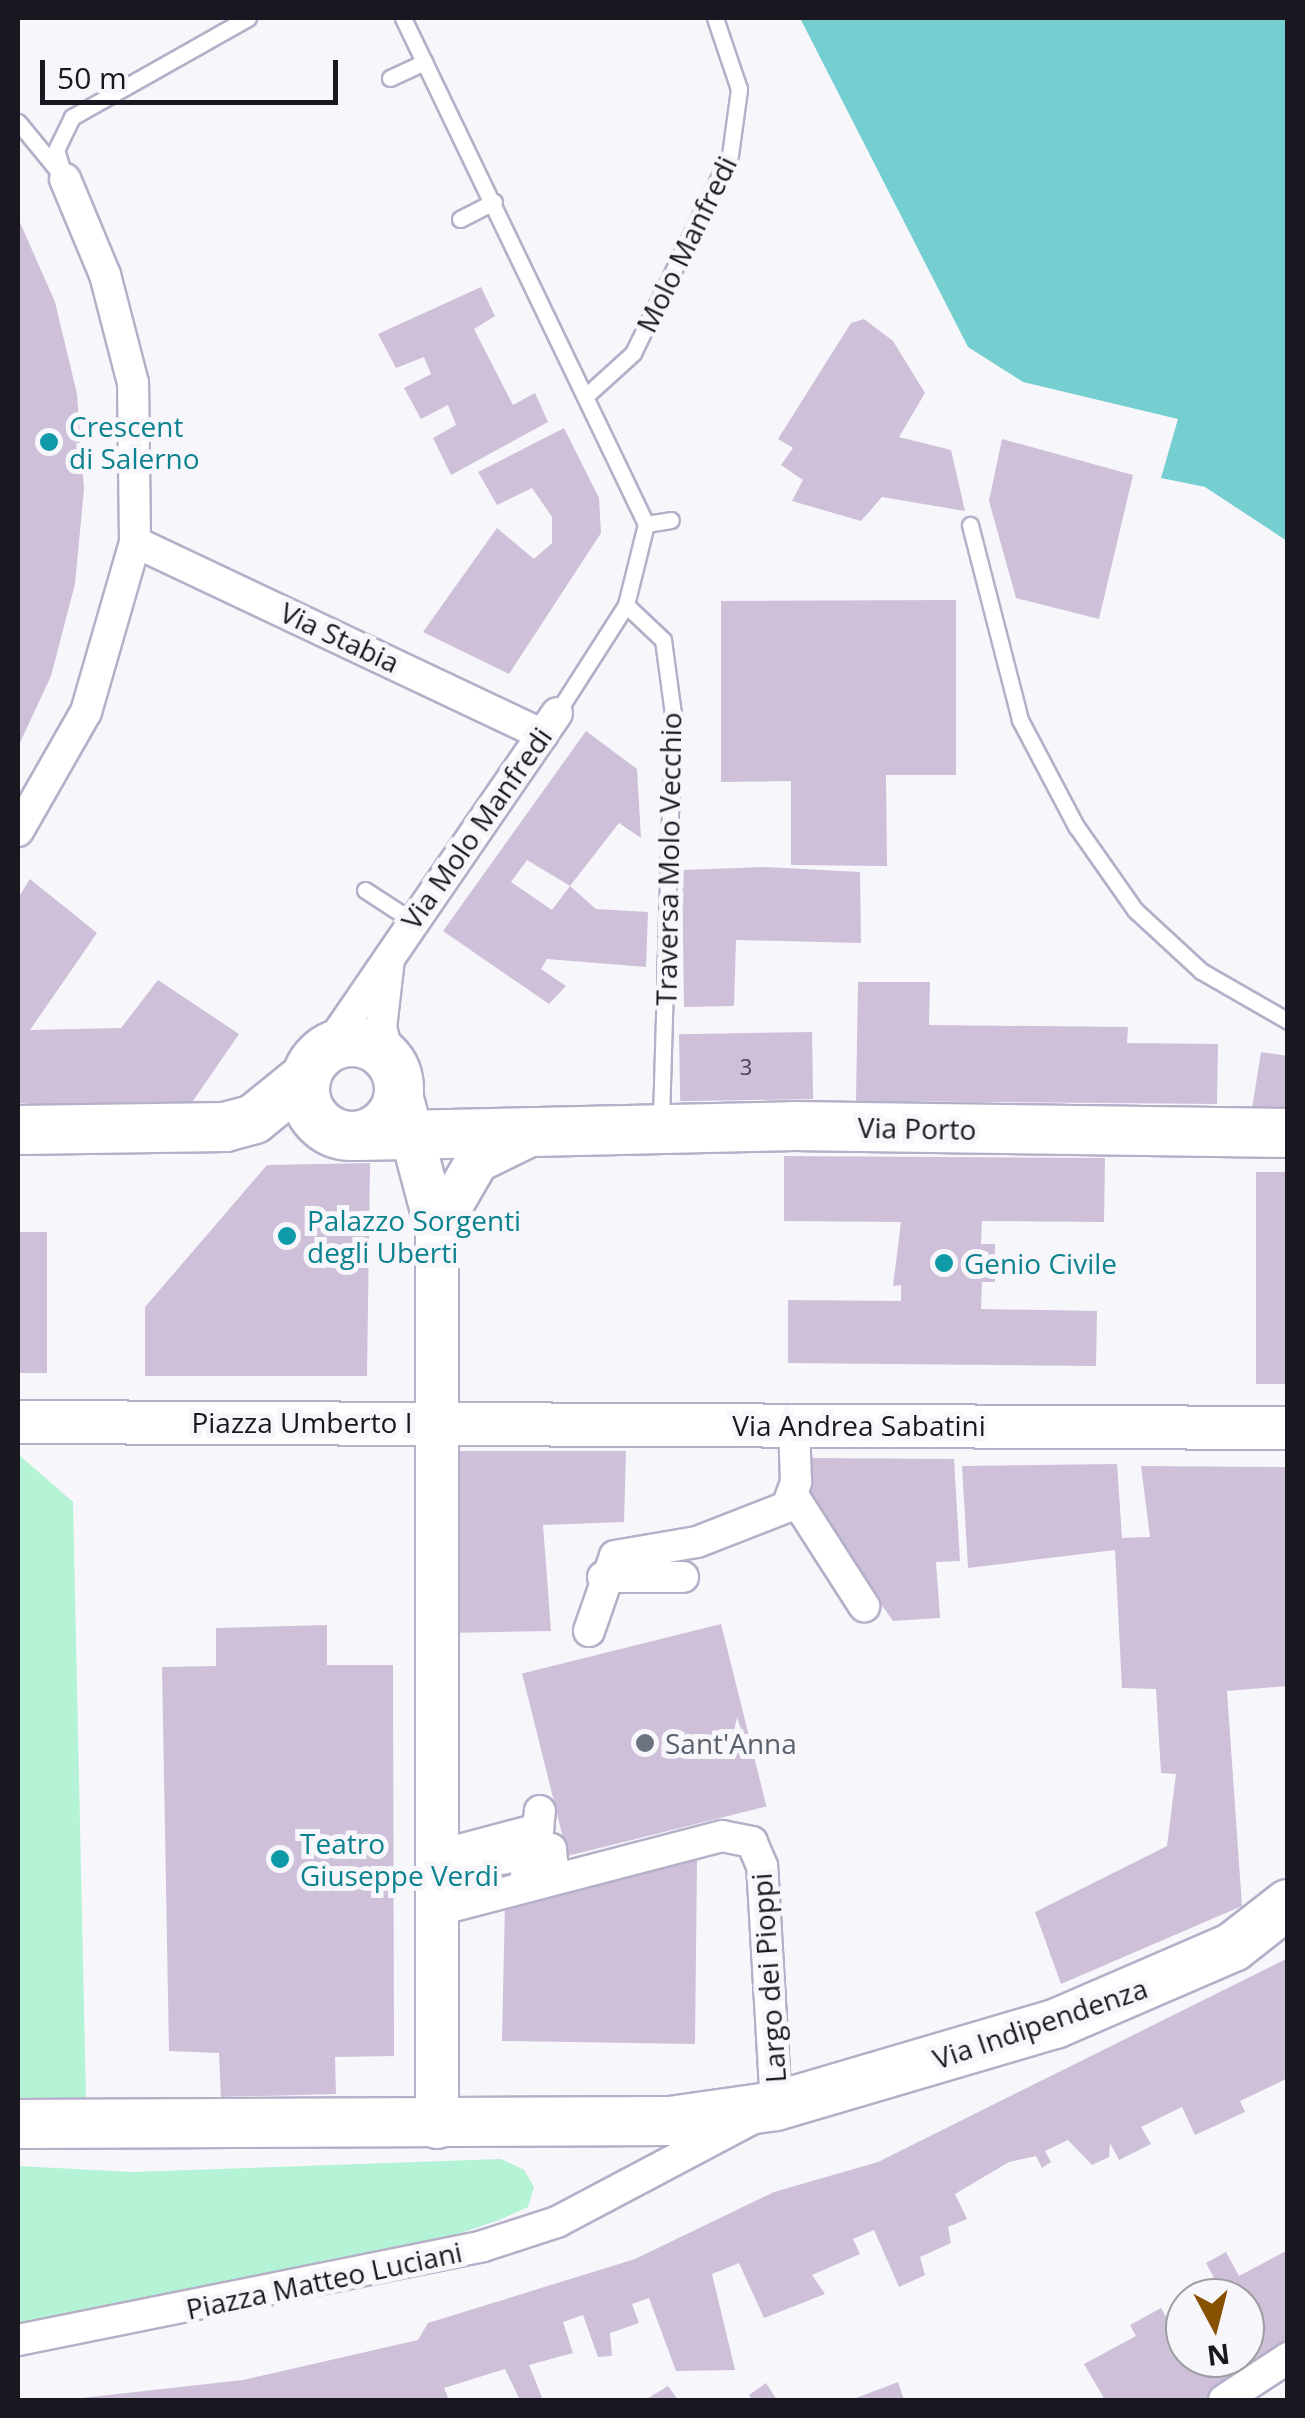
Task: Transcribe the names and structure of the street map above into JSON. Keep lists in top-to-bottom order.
{
  "streets": {
    "main road": [
      "Via Porto",
      "Piazza Umberto I",
      "Via Andrea Sabatini",
      "Via Indipendenza"
    ],
    "street": [
      "Via Stabia",
      "Via Molo Manfredi",
      "Largo dei Pioppi",
      "Piazza Matteo Luciani"
    ],
    "lane": ["Molo Manfredi", "Traversa Molo Vecchio"]
  },
  "crossings": [
    ["Via Stabia", "Via Molo Manfredi"],
    ["Via Molo Manfredi", "Via Porto"],
    ["Traversa Molo Vecchio", "Via Porto"],
    ["Piazza Umberto I", "Via Andrea Sabatini"],
    ["Piazza Umberto I", "Largo dei Pioppi"],
    ["Largo dei Pioppi", "Via Indipendenza"],
    ["Largo dei Pioppi", "Piazza Matteo Luciani"],
    ["Via Indipendenza", "Piazza Matteo Luciani"]
  ],
  "places": [
    "Crescent di Salerno",
    "Palazzo Sorgenti degli Uberti",
    "Genio Civile",
    "Sant'Anna",
    "Teatro Giuseppe Verdi"
  ],
  "house_numbers": ["3"],
  "scale_bar": "50 m",
  "north": "bottom"
}
